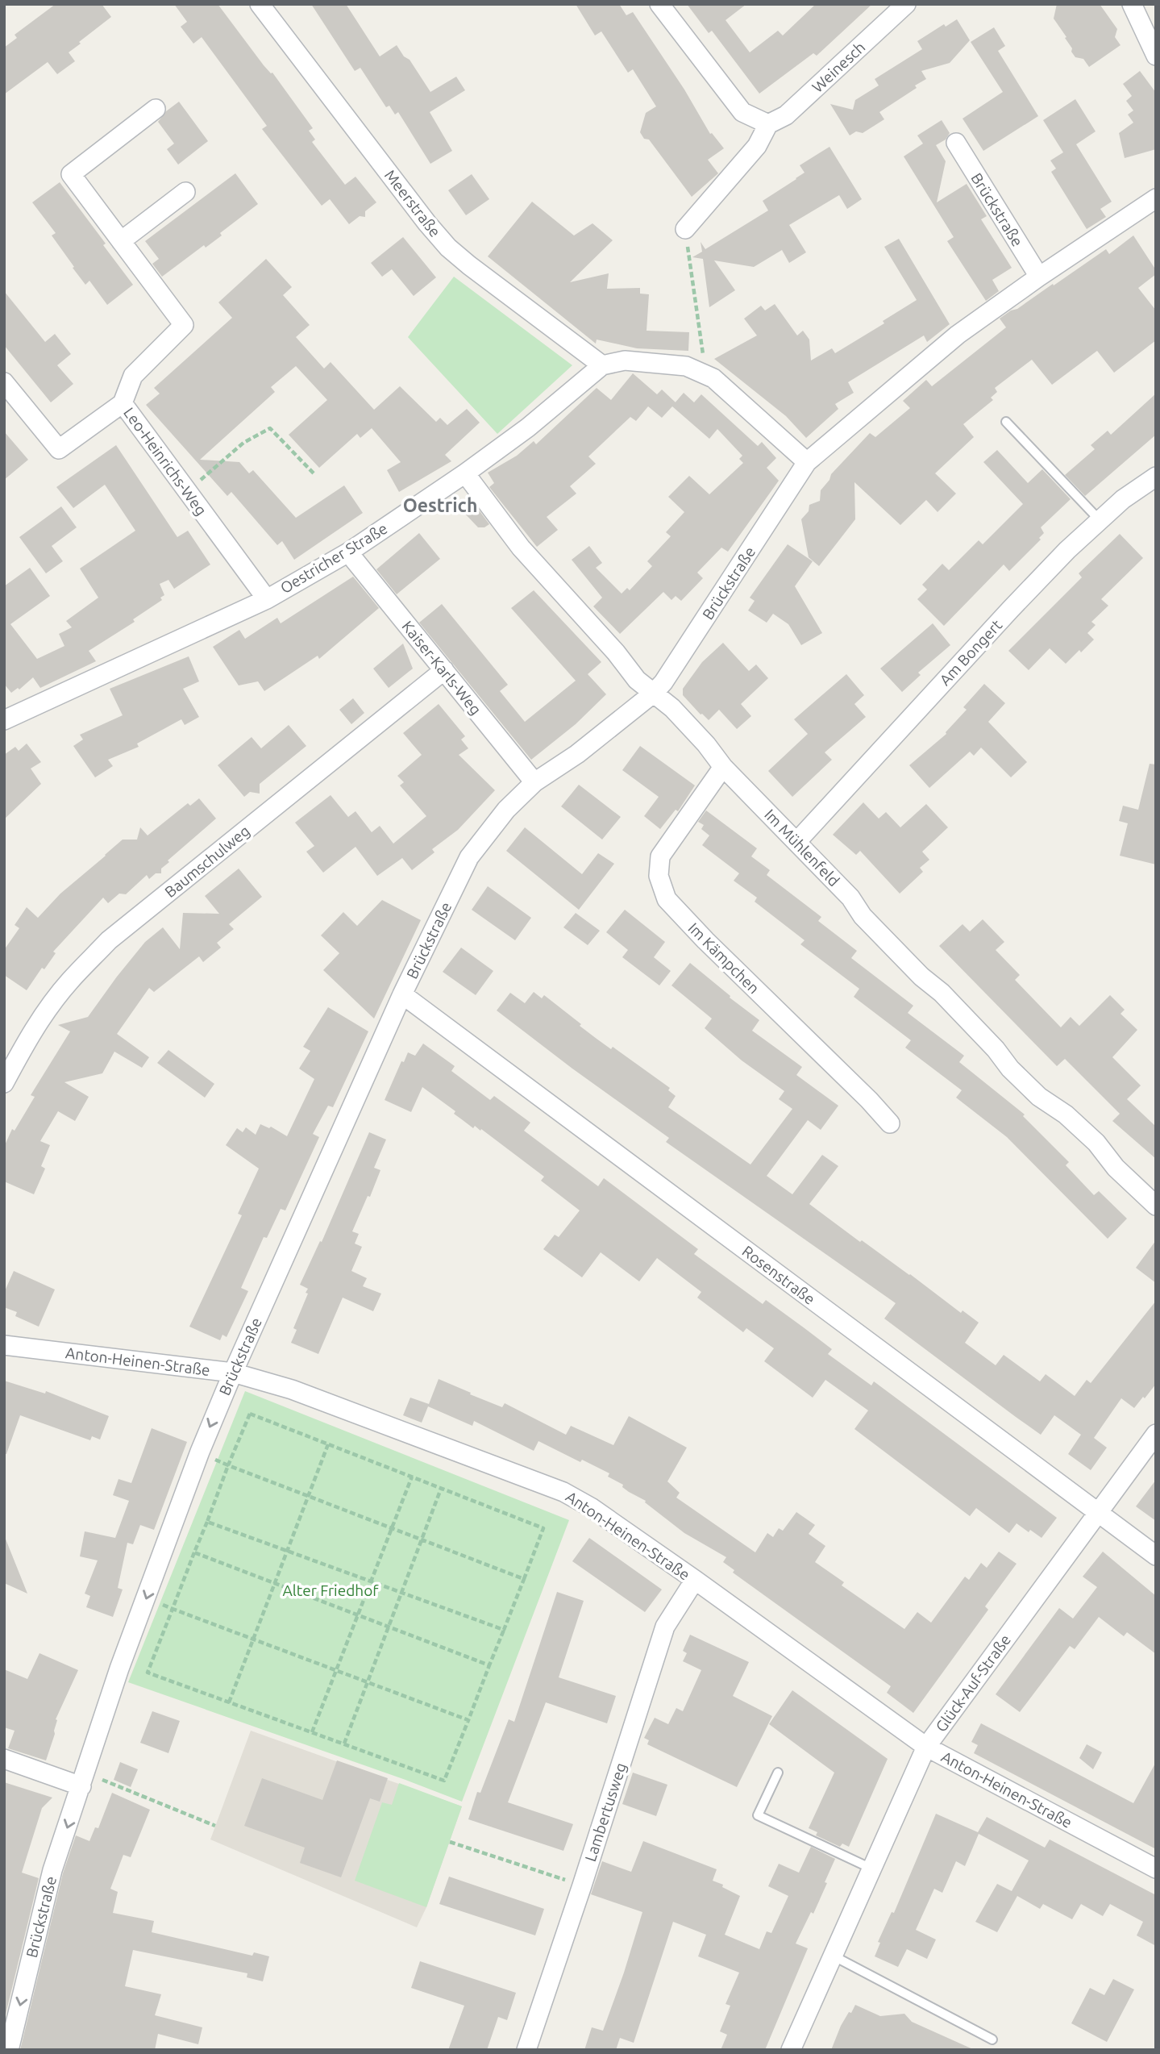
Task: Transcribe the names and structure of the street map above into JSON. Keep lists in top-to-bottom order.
{
  "streets": {
    "street": [
      "Weinesch",
      "Meerstraße",
      "Brückstraße",
      "Leo-Heinrichs-Weg",
      "Oestricher Straße",
      "Am Bongert",
      "Kaiser-Karls-Weg",
      "Im Mühlenfeld",
      "Baumschulweg",
      "Im Kämpchen",
      "Rosenstraße",
      "Anton-Heinen-Straße",
      "Glück-Auf-Straße",
      "Lambertusweg"
    ]
  },
  "crossings": [
    ["Meerstraße", "Oestricher Straße"],
    ["Brückstraße", "Kaiser-Karls-Weg"],
    ["Brückstraße", "Im Mühlenfeld"],
    ["Brückstraße", "Rosenstraße"],
    ["Brückstraße", "Anton-Heinen-Straße"],
    ["Leo-Heinrichs-Weg", "Oestricher Straße"],
    ["Oestricher Straße", "Kaiser-Karls-Weg"],
    ["Oestricher Straße", "Im Mühlenfeld"],
    ["Am Bongert", "Im Mühlenfeld"],
    ["Kaiser-Karls-Weg", "Baumschulweg"],
    ["Im Mühlenfeld", "Im Kämpchen"],
    ["Rosenstraße", "Glück-Auf-Straße"],
    ["Anton-Heinen-Straße", "Glück-Auf-Straße"],
    ["Anton-Heinen-Straße", "Lambertusweg"]
  ],
  "districts": ["Oestrich"],
  "parks": ["Alter Friedhof"]
}
